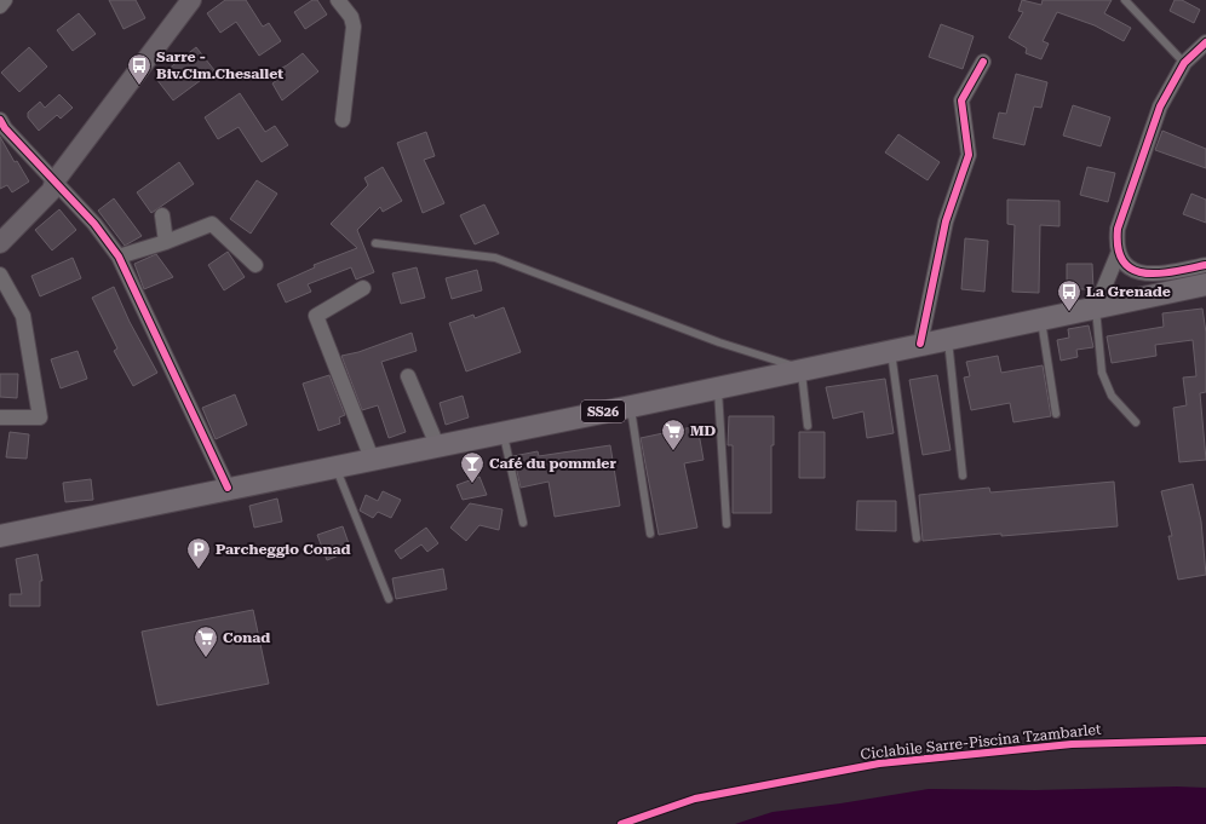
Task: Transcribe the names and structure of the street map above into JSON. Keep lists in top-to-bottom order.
{
  "streets": {
    "main road": ["SS26"],
    "cycle path": ["Ciclabile Sarre-Piscina Tzambarlet"]
  },
  "places": {
    "bus stop": ["Sarre - Biv.Cim.Chesallet", "La Grenade"],
    "supermarket": ["MD", "Conad"],
    "bar": ["Café du pommier"],
    "parking": ["Parcheggio Conad"]
  }
}
